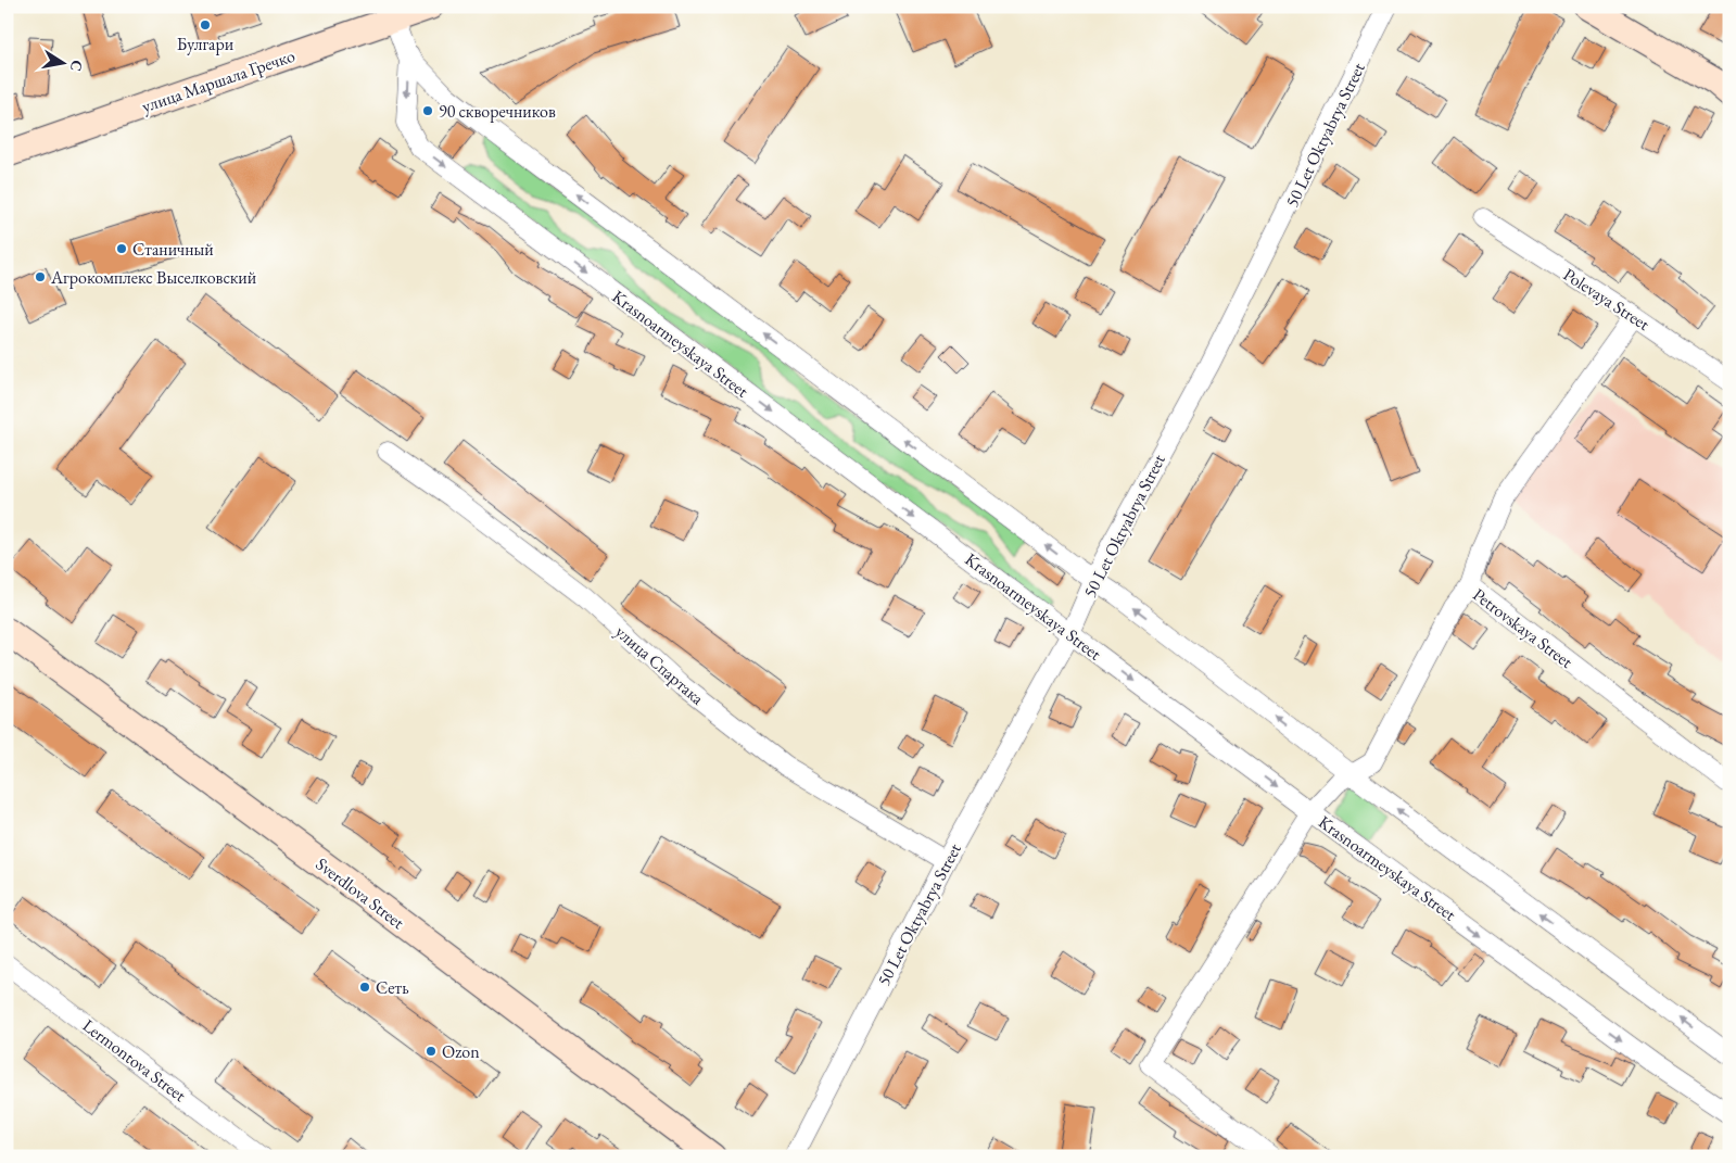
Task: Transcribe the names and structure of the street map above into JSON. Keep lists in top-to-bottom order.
{
  "streets": {
    "main road": ["улица Маршала Гречко", "Sverdlova Street"],
    "street": [
      "50 Let Oktyabrya Street",
      "Polevaya Street",
      "Krasnoarmeyskaya Street",
      "Petrovskaya Street",
      "улица Спартака",
      "Lermontova Street"
    ]
  },
  "crossings": [
    ["улица Маршала Гречко", "Krasnoarmeyskaya Street"],
    ["50 Let Oktyabrya Street", "Krasnoarmeyskaya Street"],
    ["50 Let Oktyabrya Street", "улица Спартака"],
    ["Krasnoarmeyskaya Street", "Petrovskaya Street"]
  ],
  "places": [
    "Булгари",
    "90 скворечников",
    "Станичный",
    "Агрокомплекс Выселковский",
    "Сеть",
    "Ozon"
  ],
  "north": "right"
}
